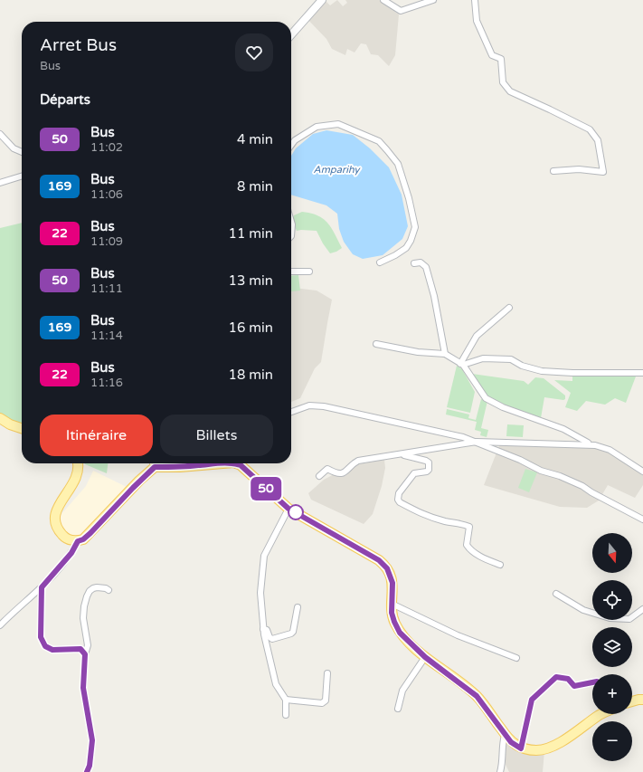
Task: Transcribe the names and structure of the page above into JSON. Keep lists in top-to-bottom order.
{
  "water": ["Amparihy"],
  "lines": ["bus line 50"],
  "north": "bottom",
  "page": {
    "on_map": "50",
    "heading": [
      ["Arret Bus", "Bus"],
      "Départs"
    ],
    "list": [
      {
        "mark": "50",
        "name": "Bus",
        "note": "11:02",
        "value": "4 min"
      },
      {
        "mark": "169",
        "name": "Bus",
        "note": "11:06",
        "value": "8 min"
      },
      {
        "mark": "22",
        "name": "Bus",
        "note": "11:09",
        "value": "11 min"
      },
      {
        "mark": "50",
        "name": "Bus",
        "note": "11:11",
        "value": "13 min"
      },
      {
        "mark": "169",
        "name": "Bus",
        "note": "11:14",
        "value": "16 min"
      },
      {
        "mark": "22",
        "name": "Bus",
        "note": "11:16",
        "value": "18 min"
      }
    ],
    "buttons": ["Itinéraire", "Billets"],
    "map_buttons": ["+", "−"]
  }
}
